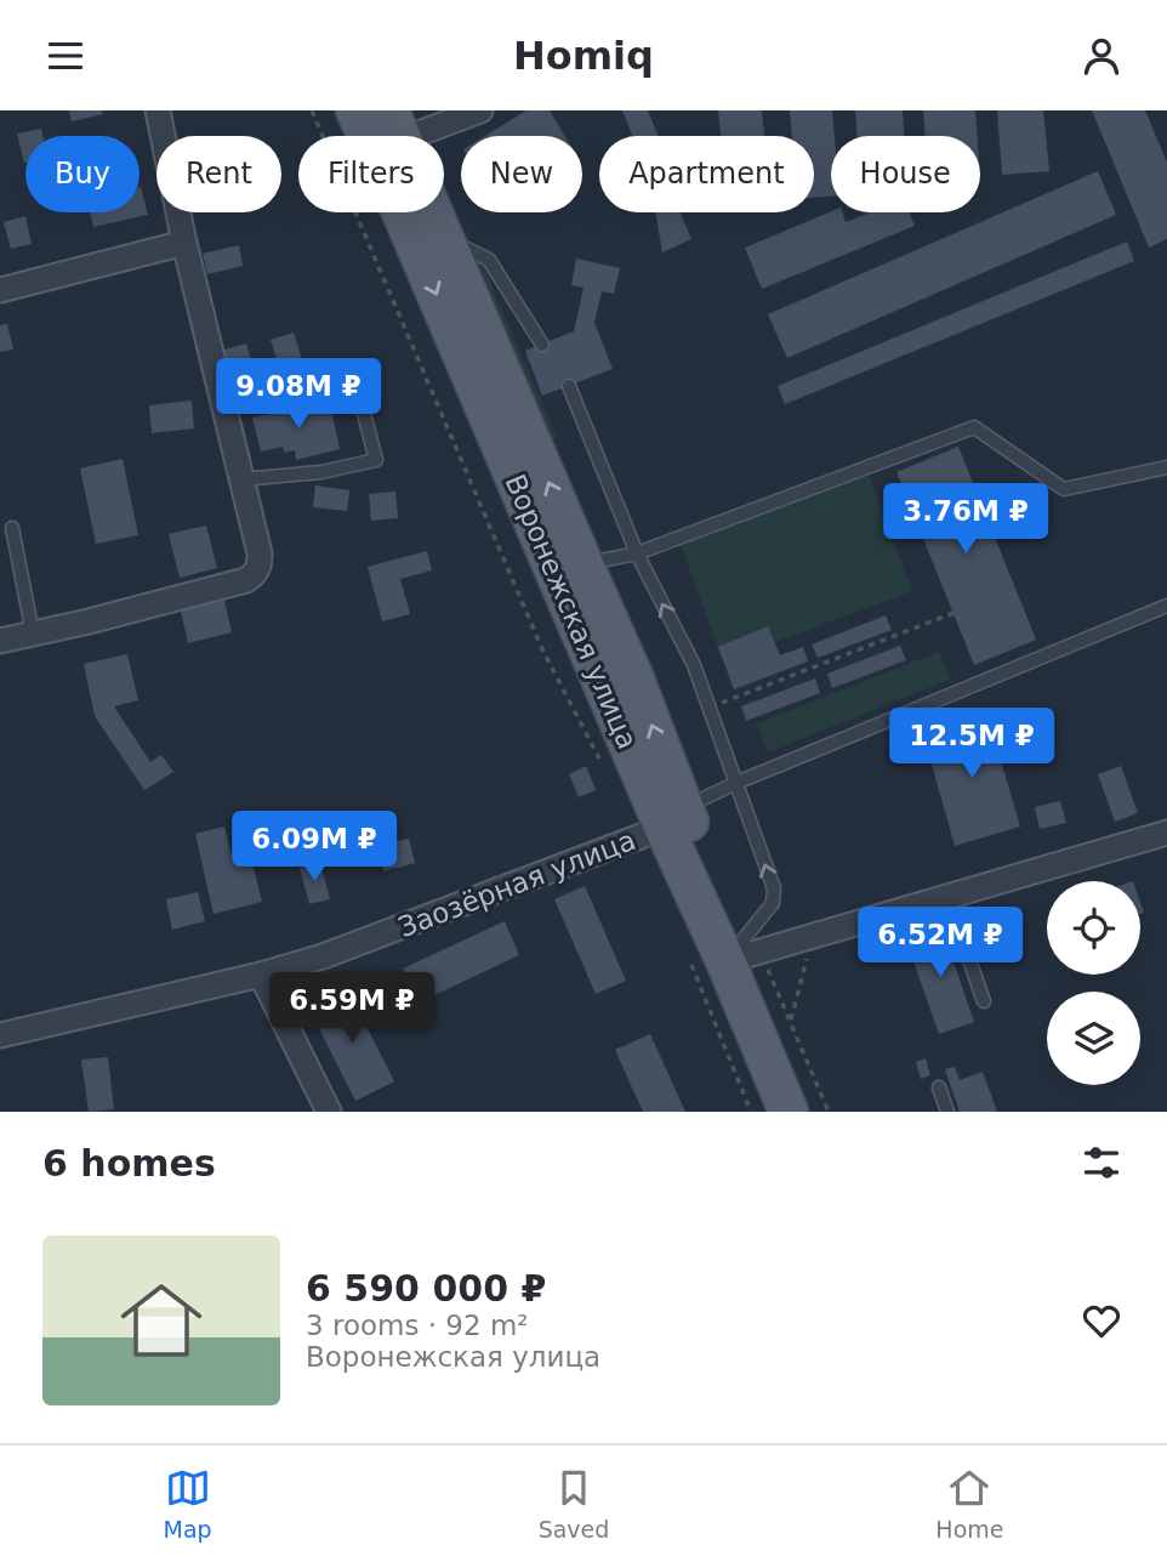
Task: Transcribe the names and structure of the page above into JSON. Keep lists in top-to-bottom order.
{
  "streets": {
    "main road": ["Воронежская улица"],
    "street": ["Заозёрная улица"]
  },
  "crossings": [
    ["Воронежская улица", "Заозёрная улица"]
  ],
  "page": {
    "header": "Homiq",
    "chip": [
      "Buy",
      "Rent",
      "Filters",
      "New",
      "Apartment",
      "House"
    ],
    "price": [
      "9.08M ₽",
      "3.76M ₽",
      "12.5M ₽",
      "6.09M ₽",
      "6.52M ₽",
      "6.59M ₽"
    ],
    "heading": "6 homes",
    "list": [
      {
        "name": "6 590 000 ₽",
        "note": "3 rooms · 92 m² · Воронежская улица"
      }
    ],
    "tabs": ["Map", "Saved", "Home"]
  }
}
